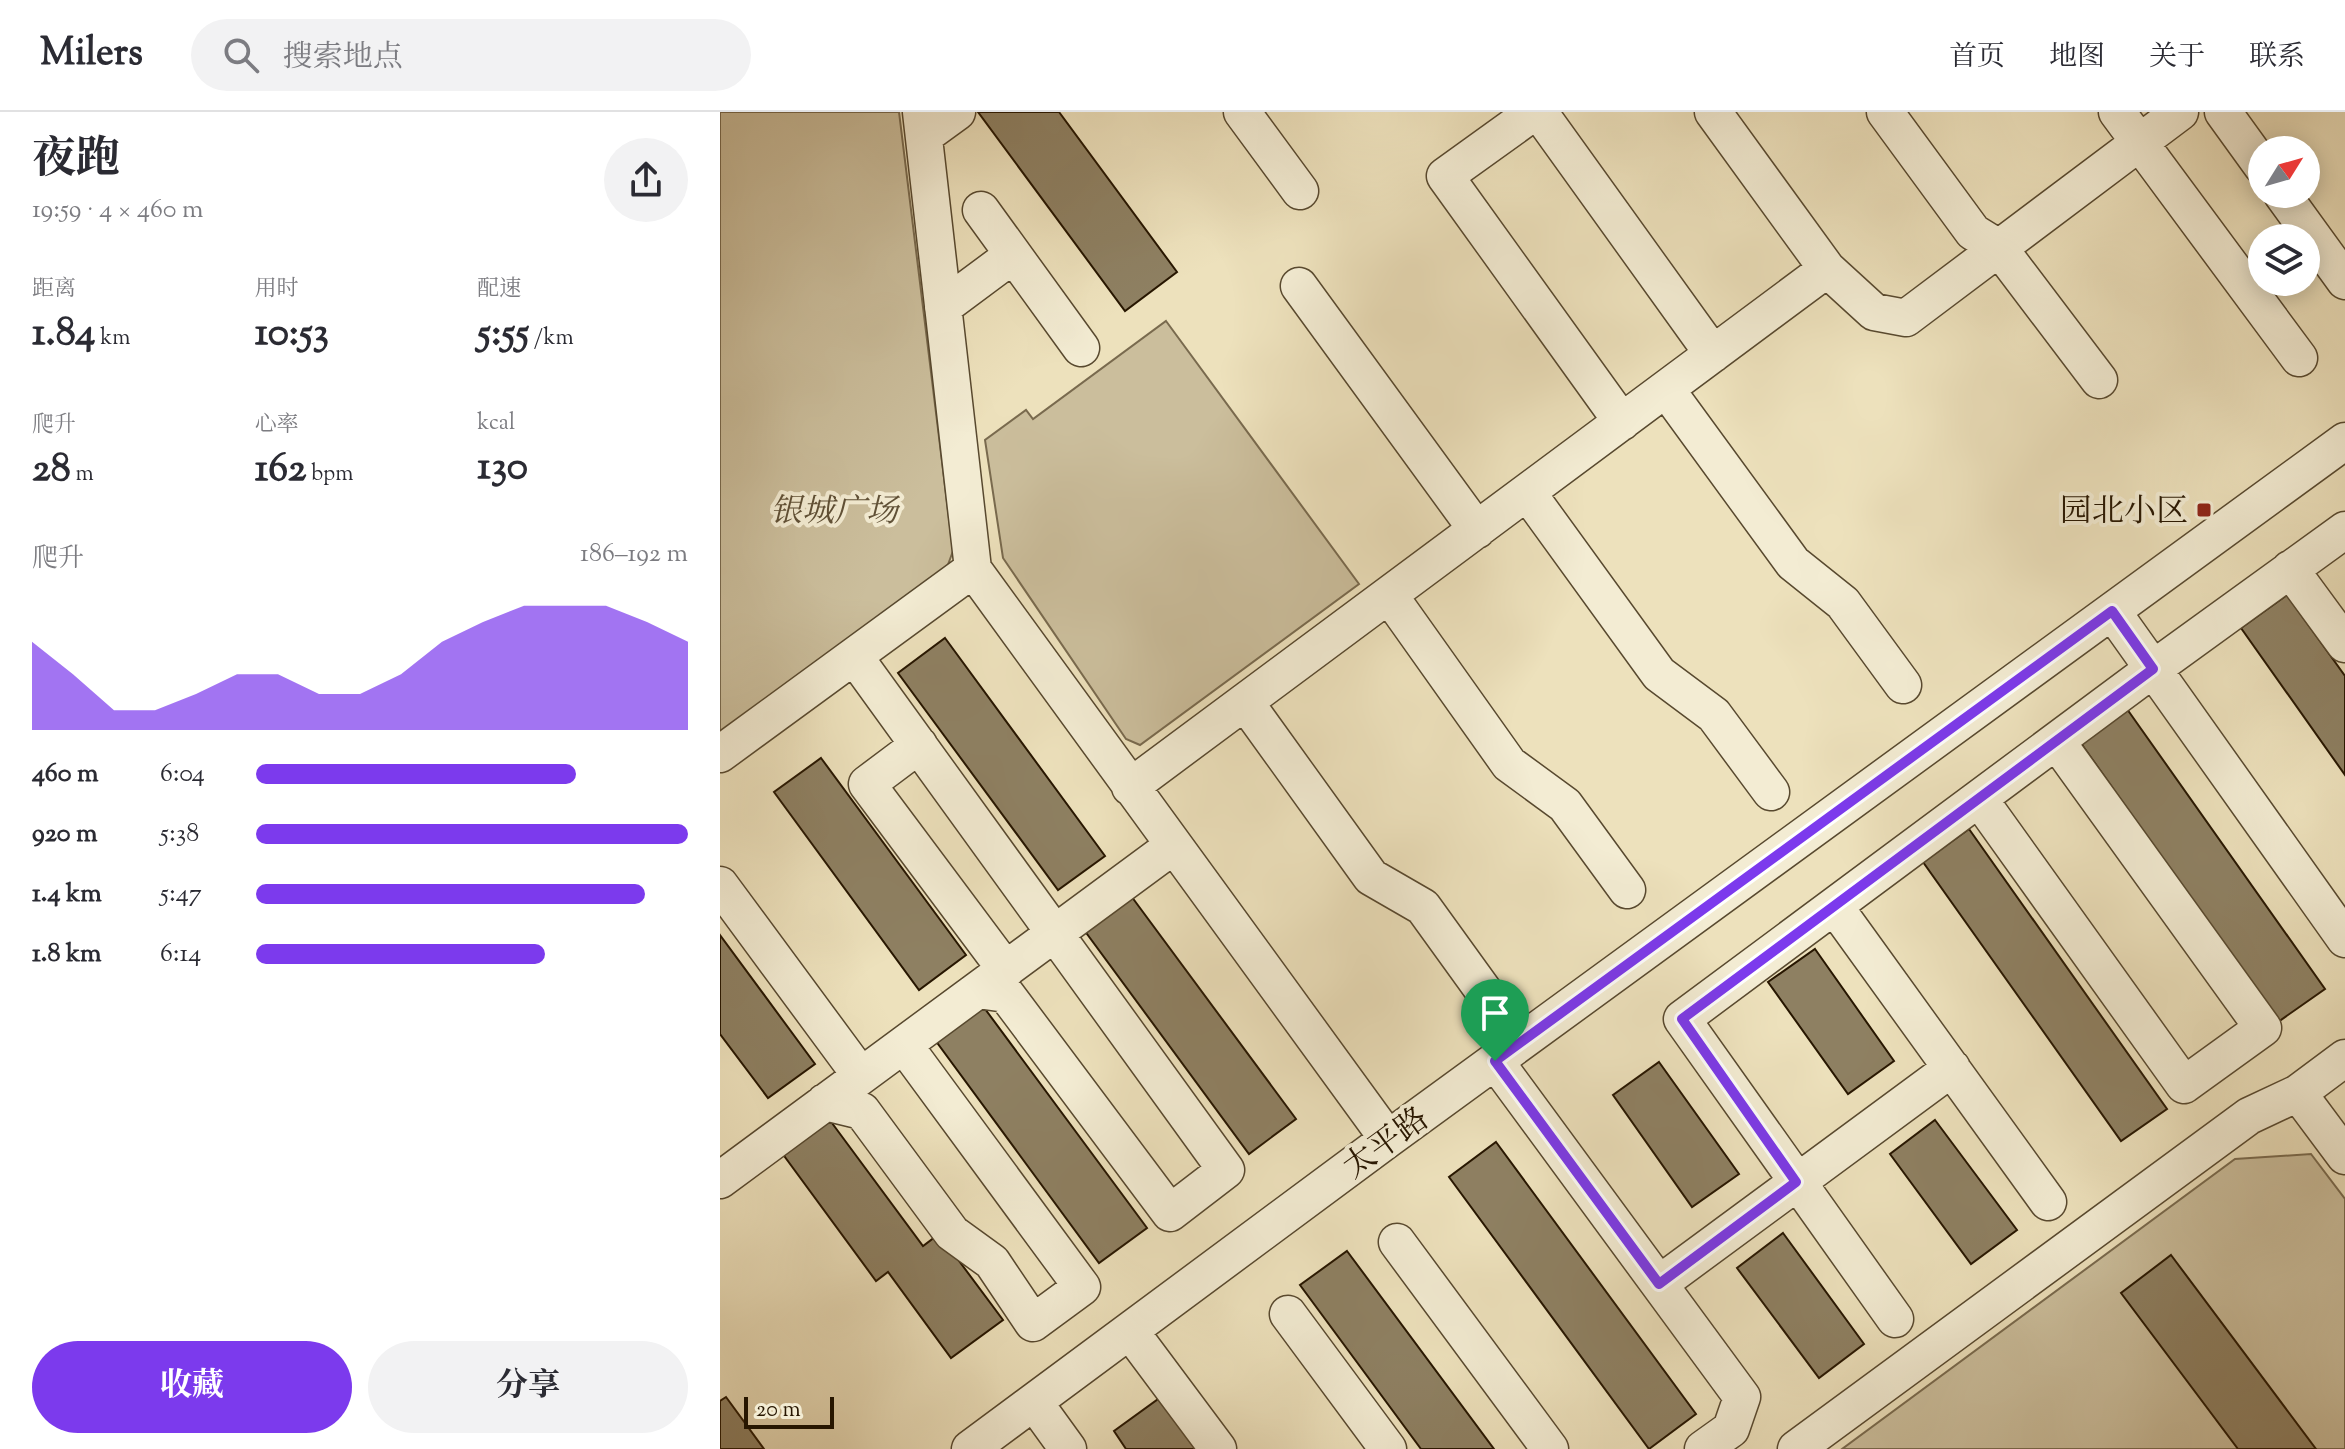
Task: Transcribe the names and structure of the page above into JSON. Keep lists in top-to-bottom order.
{
  "streets": {
    "street": ["太平路"]
  },
  "parks": ["银城广场"],
  "places": {
    "transit": ["园北小区"]
  },
  "scale_bar": "20 m",
  "north": "top right",
  "page": {
    "header": "Milers",
    "search": "搜索地点",
    "nav": [
      "首页",
      "地图",
      "关于",
      "联系"
    ],
    "heading": ["夜跑", "19:59 · 4 × 460 m"],
    "stats": [
      ["距离", "1.84 km"],
      ["用时", "10:53"],
      ["配速", "5:55 /km"],
      ["爬升", "28 m"],
      ["心率", "162 bpm"],
      ["kcal", "130"]
    ],
    "chart": ["爬升", "186–192 m"],
    "list": [
      {
        "name": "460 m",
        "note": "6:04"
      },
      {
        "name": "920 m",
        "note": "5:38"
      },
      {
        "name": "1.4 km",
        "note": "5:47"
      },
      {
        "name": "1.8 km",
        "note": "6:14"
      }
    ],
    "buttons": ["收藏", "分享"],
    "scale": "20 m"
  }
}
